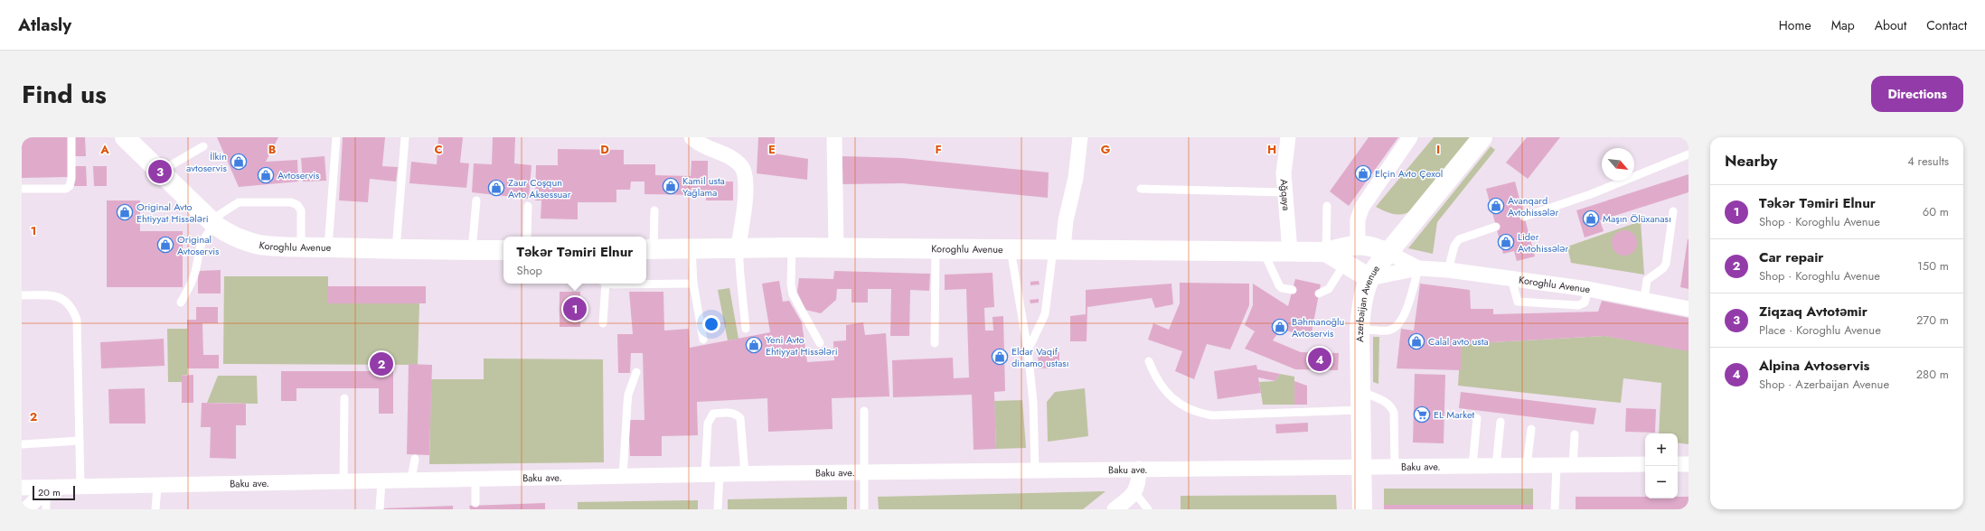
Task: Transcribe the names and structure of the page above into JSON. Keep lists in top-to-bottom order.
{
  "streets": {
    "street": [
      "Ağqaya",
      "Koroghlu Avenue",
      "Azerbaijan Avenue",
      "Baku ave."
    ]
  },
  "crossings": [
    ["Ağqaya", "Koroghlu Avenue"],
    ["Azerbaijan Avenue", "Baku ave."]
  ],
  "places": {
    "shop": [
      "İlkin avtoservis",
      "Elçin Avto Çexol",
      "Avtoservis",
      "Kamil usta Yağlama",
      "Zaur Coşqun Avto Aksessuar",
      "Avanqard Avtohissələr",
      "Original Avto Ehtiyyat Hissələri",
      "Maşın Ölüxanası",
      "Lider Avtohissələr",
      "Original Avtoservis",
      "Bəhmanoğlu Avtoservis",
      "Calal avto usta",
      "Yeni Avto Ehtiyyat Hissələri",
      "Eldar Vaqif dinamo ustası"
    ],
    "supermarket": ["EL Market"]
  },
  "scale_bar": "20 m",
  "north": "bottom right",
  "page": {
    "header": "Atlasly",
    "nav": [
      "Home",
      "Map",
      "About",
      "Contact"
    ],
    "title": "Find us",
    "buttons": "Directions",
    "heading": ["Nearby", "4 results"],
    "pins": [
      "3",
      "1",
      "4",
      "2"
    ],
    "list": [
      {
        "mark": "1",
        "name": "Təkər Təmiri Elnur",
        "note": "Shop · Koroghlu Avenue",
        "value": "60 m"
      },
      {
        "mark": "2",
        "name": "Car repair",
        "note": "Shop · Koroghlu Avenue",
        "value": "150 m"
      },
      {
        "mark": "3",
        "name": "Ziqzaq Avtotəmir",
        "note": "Place · Koroghlu Avenue",
        "value": "270 m"
      },
      {
        "mark": "4",
        "name": "Alpina Avtoservis",
        "note": "Shop · Azerbaijan Avenue",
        "value": "280 m"
      }
    ],
    "popup": ["Təkər Təmiri Elnur", "Shop"],
    "map_buttons": ["+", "−"],
    "scale": "20 m"
  },
  "grid": {
    "columns": [
      "A",
      "B",
      "C",
      "D",
      "E",
      "F",
      "G",
      "H",
      "I"
    ],
    "rows": ["1", "2"]
  }
}
